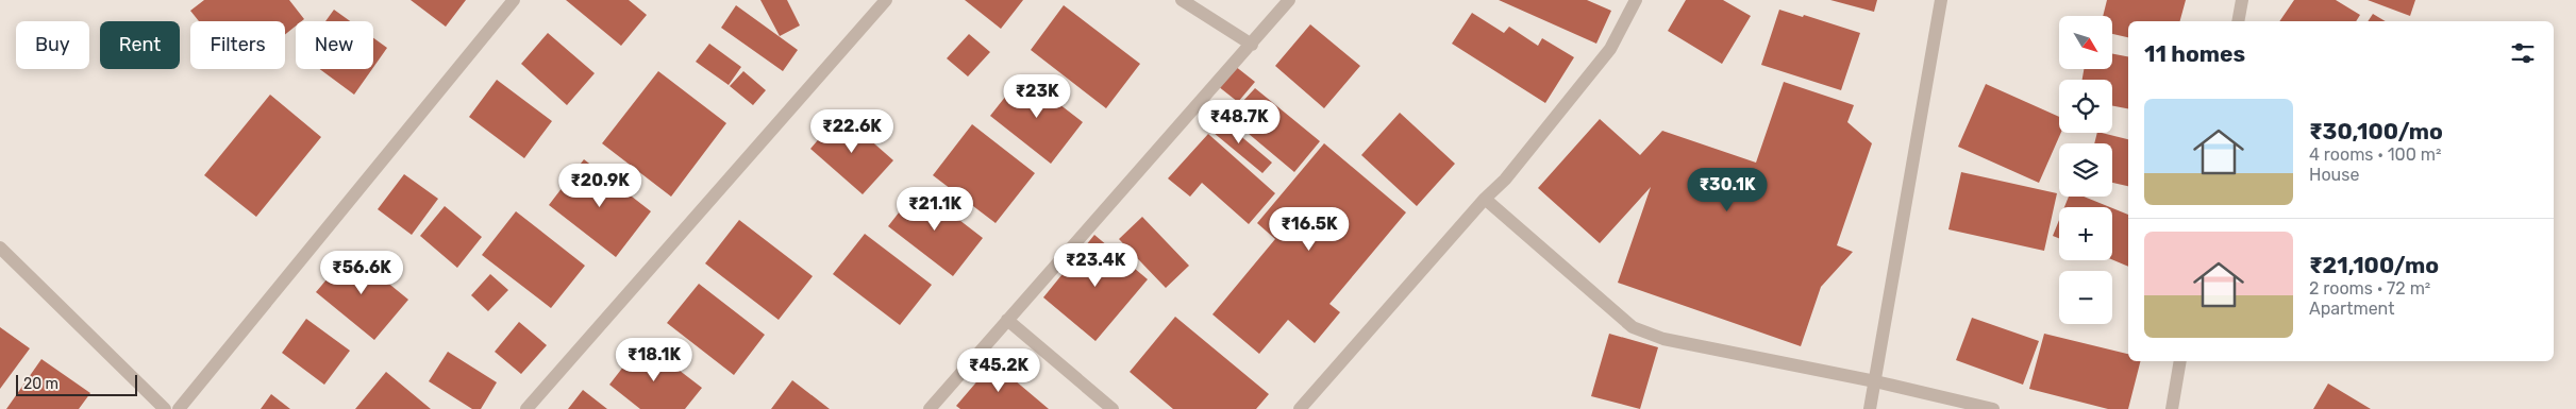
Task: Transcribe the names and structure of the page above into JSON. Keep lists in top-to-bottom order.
{
  "scale_bar": "20 m",
  "north": "bottom right",
  "page": {
    "map_buttons": ["+", "−"],
    "chip": [
      "Buy",
      "Rent",
      "Filters",
      "New"
    ],
    "heading": "11 homes",
    "price": [
      "₹23K",
      "₹48.7K",
      "₹22.6K",
      "₹20.9K",
      "₹30.1K",
      "₹21.1K",
      "₹16.5K",
      "₹23.4K",
      "₹56.6K",
      "₹18.1K",
      "₹45.2K"
    ],
    "list": [
      {
        "name": "₹30,100/mo",
        "note": "4 rooms · 100 m² · House"
      },
      {
        "name": "₹21,100/mo",
        "note": "2 rooms · 72 m² · Apartment"
      }
    ],
    "scale": "20 m"
  }
}
